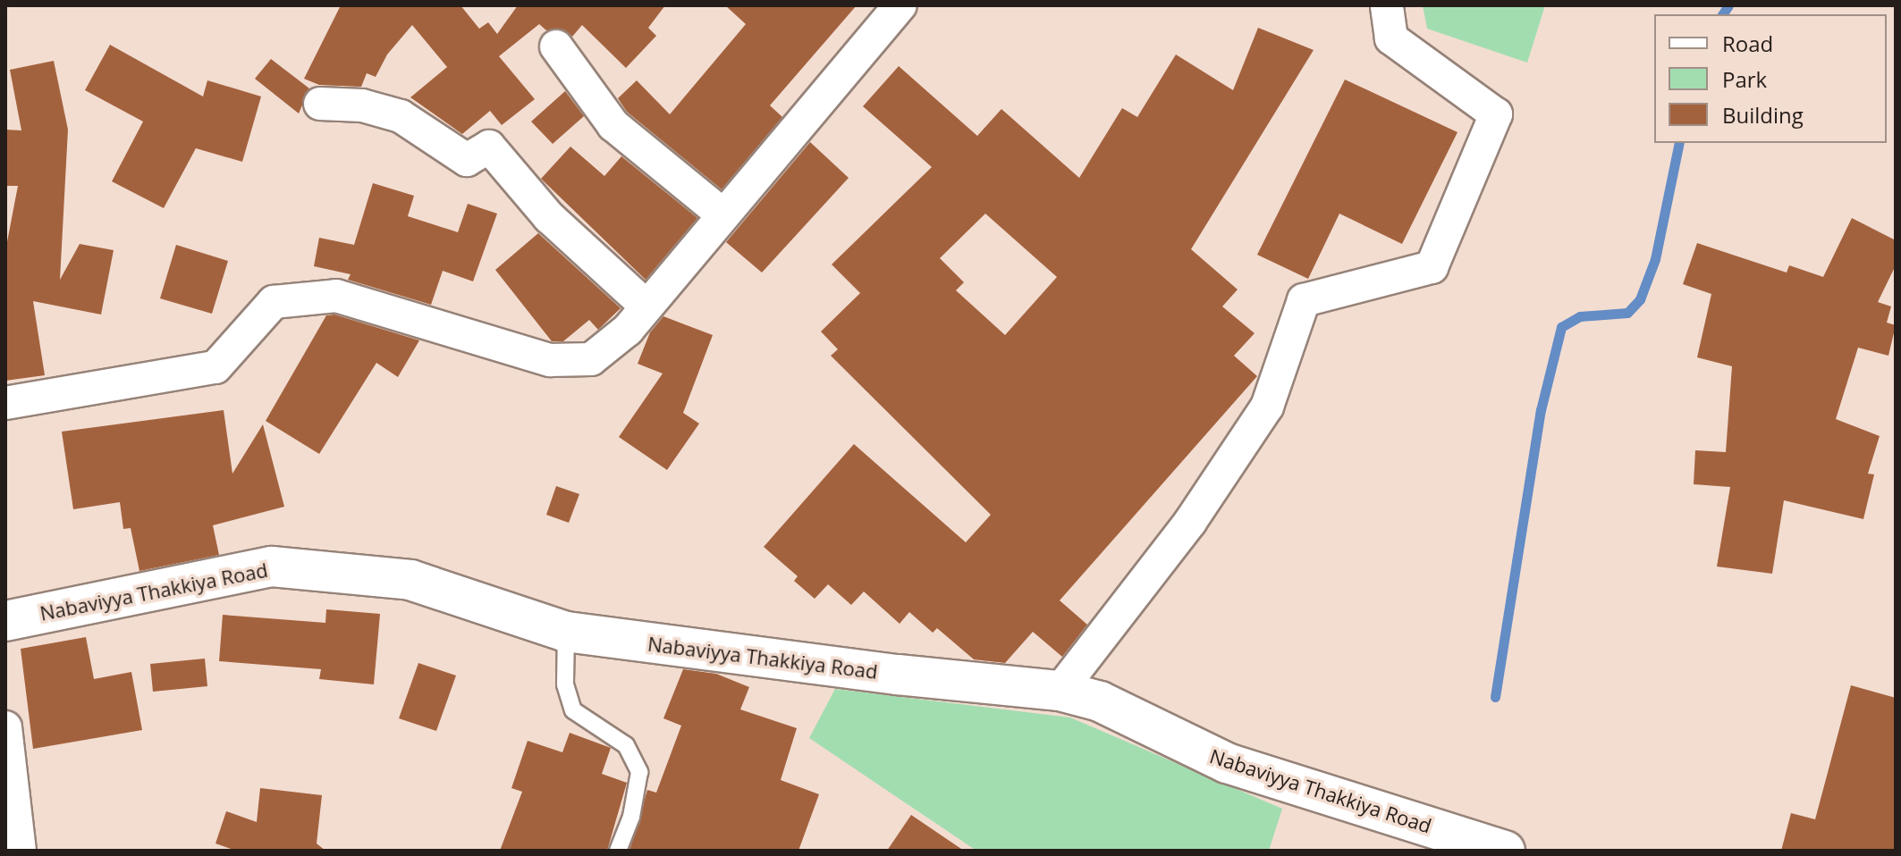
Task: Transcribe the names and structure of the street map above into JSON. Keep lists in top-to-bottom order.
{
  "streets": {
    "street": ["Nabaviyya Thakkiya Road"]
  },
  "legend": ["Road", "Park", "Building"]
}
